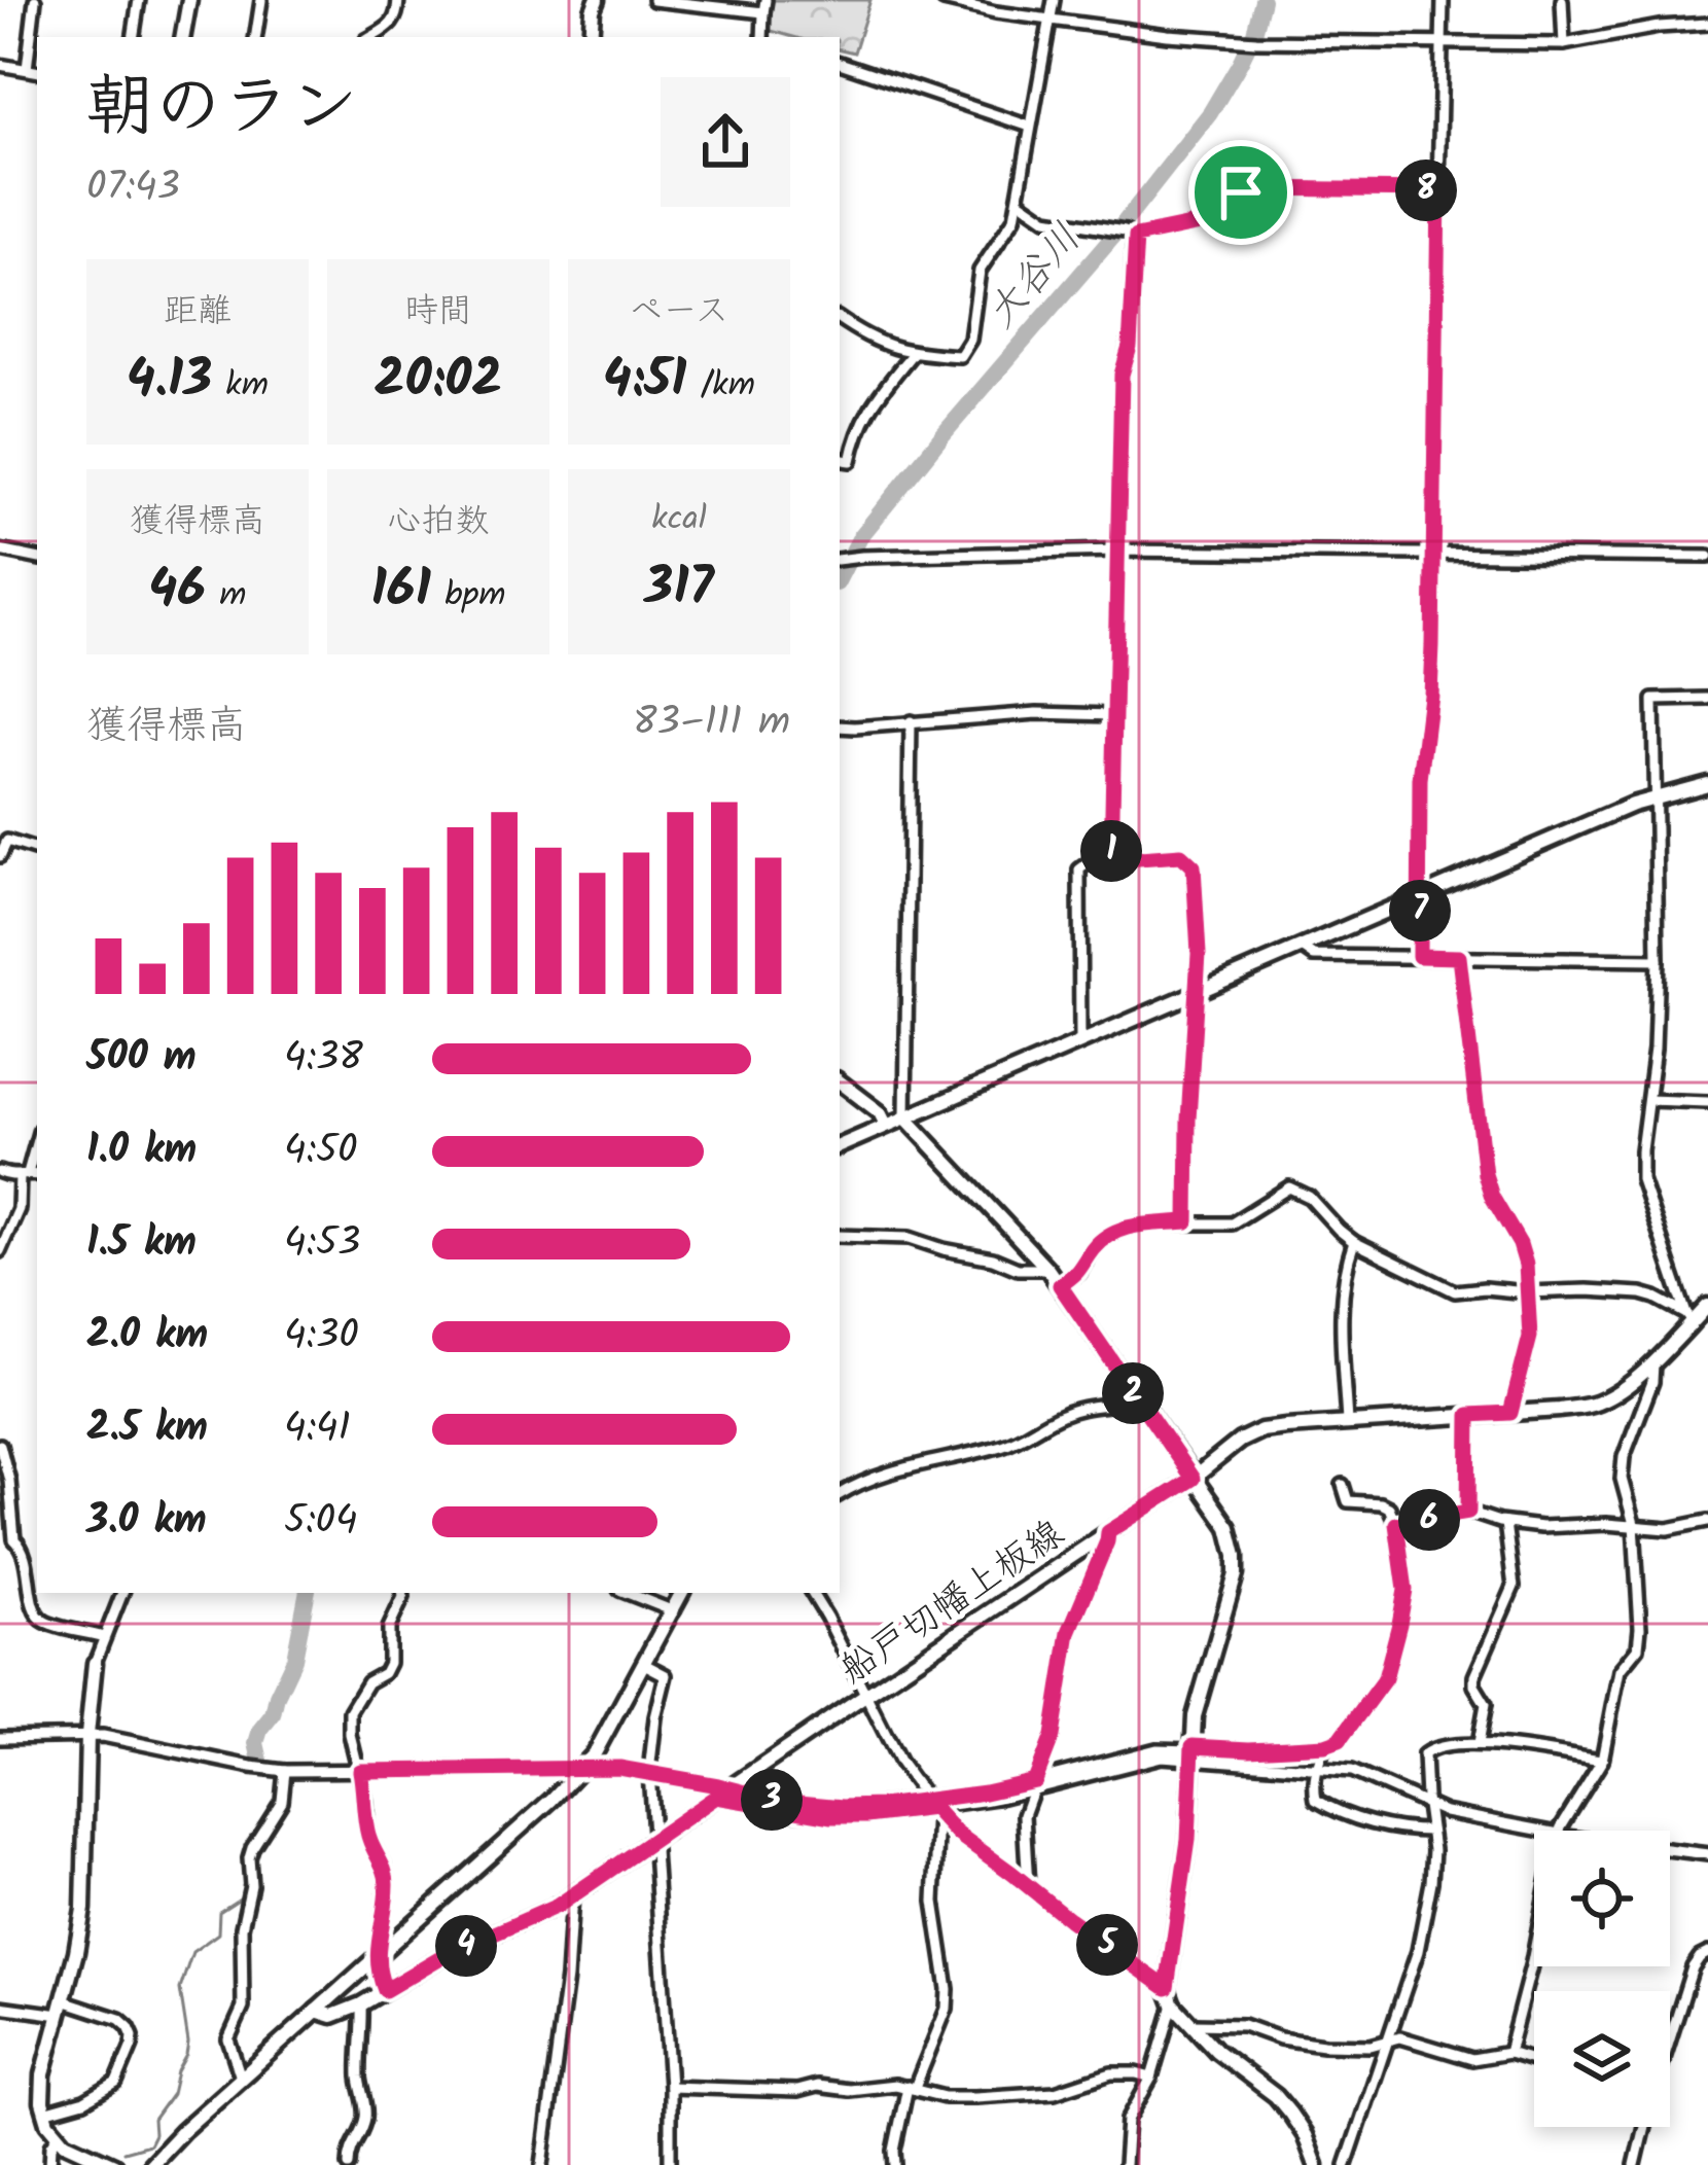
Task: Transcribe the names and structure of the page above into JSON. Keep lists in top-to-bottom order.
{
  "streets": {
    "main road": ["船戸切幡上板線"]
  },
  "water": ["大谷川"],
  "page": {
    "heading": ["朝のラン", "07:43"],
    "pins": [
      "8",
      "1",
      "7",
      "2",
      "6",
      "3",
      "5",
      "4"
    ],
    "stats": [
      ["距離", "4.13 km"],
      ["時間", "20:02"],
      ["ペース", "4:51 /km"],
      ["獲得標高", "46 m"],
      ["心拍数", "161 bpm"],
      ["kcal", "317"]
    ],
    "chart": ["獲得標高", "83–111 m"],
    "list": [
      {
        "name": "500 m",
        "note": "4:38"
      },
      {
        "name": "1.0 km",
        "note": "4:50"
      },
      {
        "name": "1.5 km",
        "note": "4:53"
      },
      {
        "name": "2.0 km",
        "note": "4:30"
      },
      {
        "name": "2.5 km",
        "note": "4:41"
      },
      {
        "name": "3.0 km",
        "note": "5:04"
      }
    ]
  }
}
